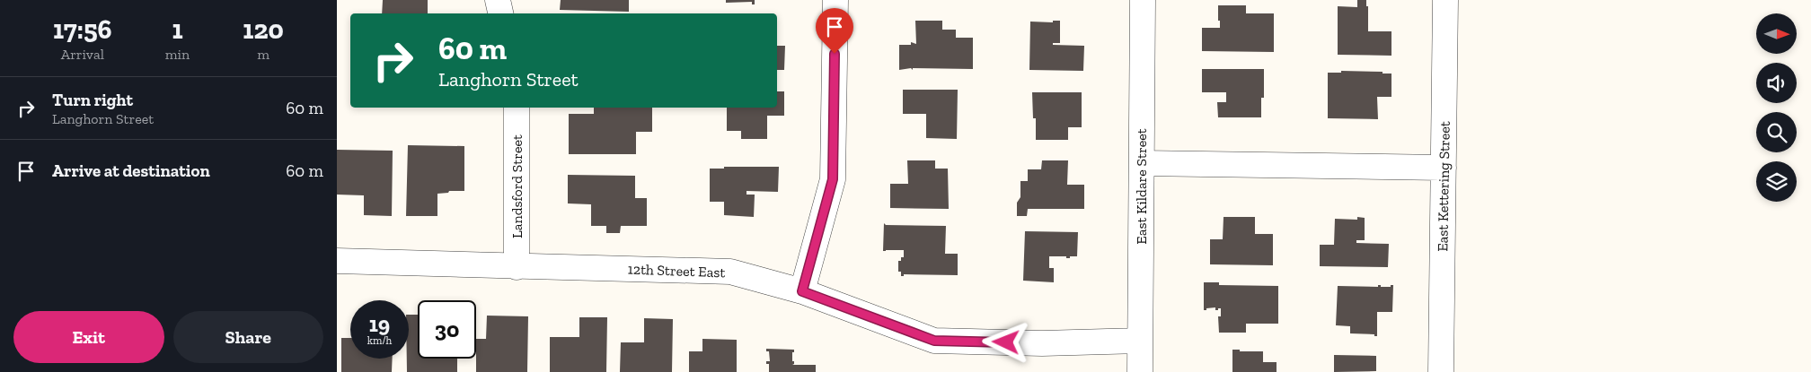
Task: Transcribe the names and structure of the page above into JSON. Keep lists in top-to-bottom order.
{
  "streets": {
    "street": [
      "Landsford Street",
      "East Kildare Street",
      "East Kettering Street",
      "12th Street East"
    ]
  },
  "crossings": [
    ["Landsford Street", "12th Street East"],
    ["East Kildare Street", "12th Street East"]
  ],
  "north": "right",
  "page": {
    "eta": [
      "17:56",
      "Arrival",
      "1",
      "min",
      "120",
      "m"
    ],
    "turn": ["60 m", "Langhorn Street"],
    "list": [
      {
        "name": "Turn right",
        "note": "Langhorn Street",
        "value": "60 m"
      },
      {
        "name": "Arrive at destination",
        "value": "60 m"
      }
    ],
    "speed": "19 km/h",
    "limit": "30",
    "buttons": ["Exit", "Share"]
  }
}
